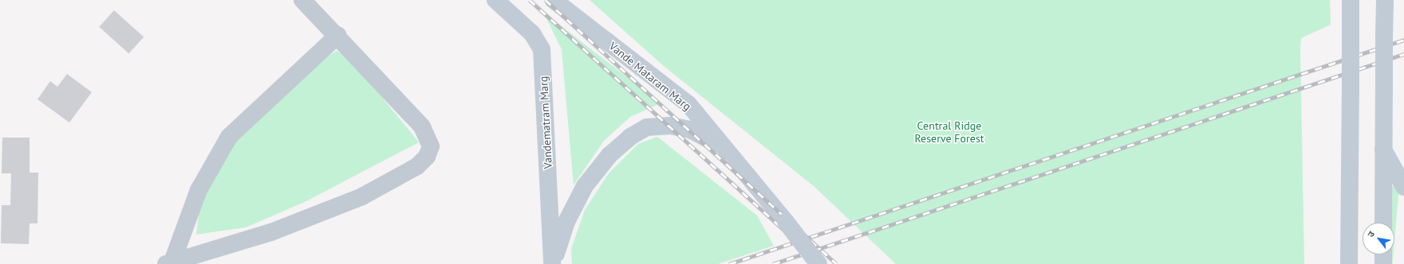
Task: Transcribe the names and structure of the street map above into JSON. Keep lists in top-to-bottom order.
{
  "streets": {
    "main road": ["Vande Mataram Marg", "Vandematram Marg"]
  },
  "parks": ["Central Ridge Reserve Forest"],
  "north": "top left"
}
